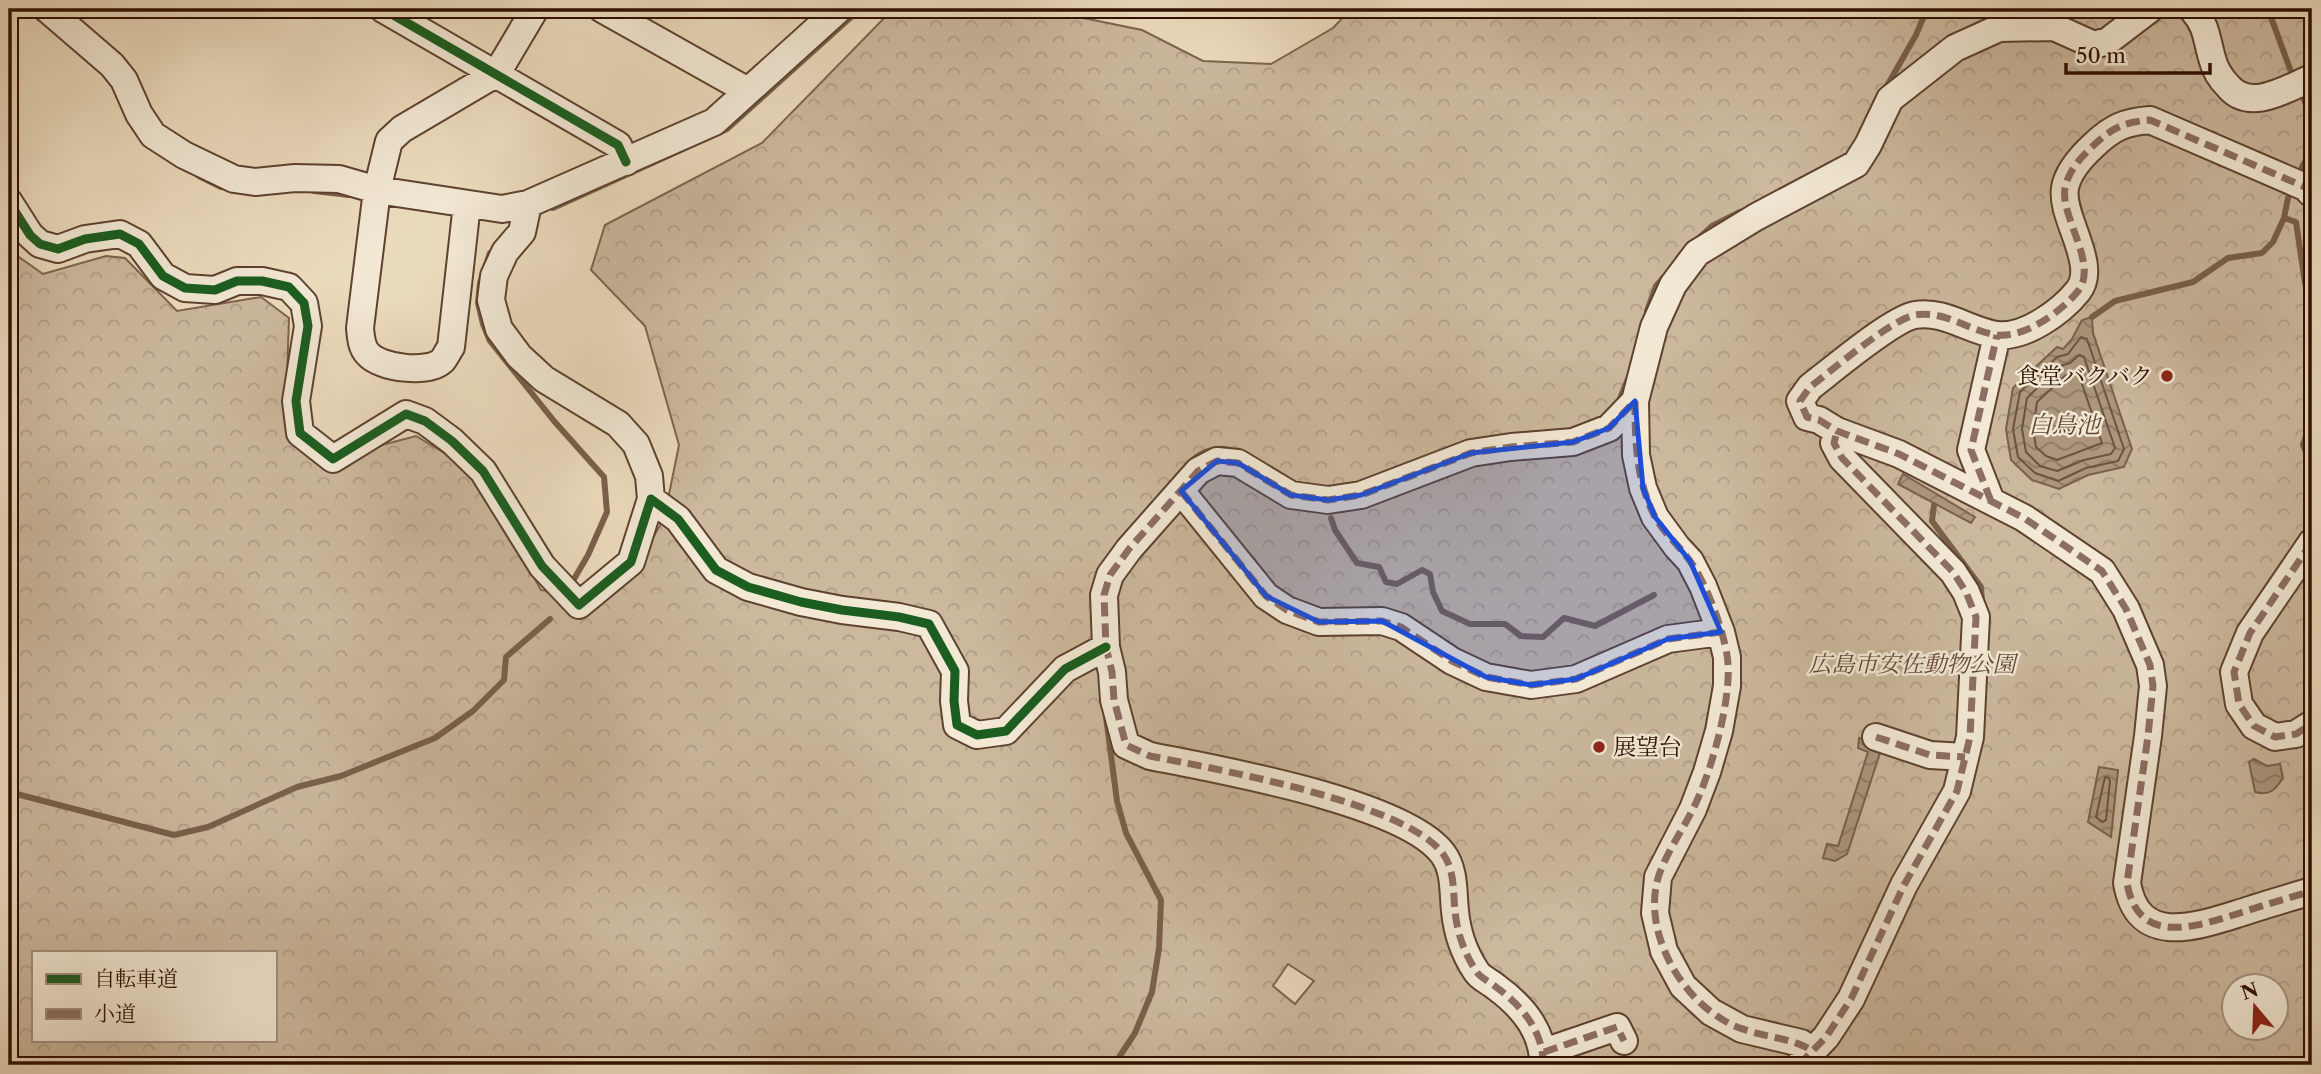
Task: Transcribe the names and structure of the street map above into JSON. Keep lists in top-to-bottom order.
{
  "water": ["白鳥池"],
  "parks": ["広島市安佐動物公園"],
  "places": ["食堂バクバク", "展望台"],
  "legend": ["自転車道", "小道"],
  "scale_bar": "50 m",
  "north": "top"
}
